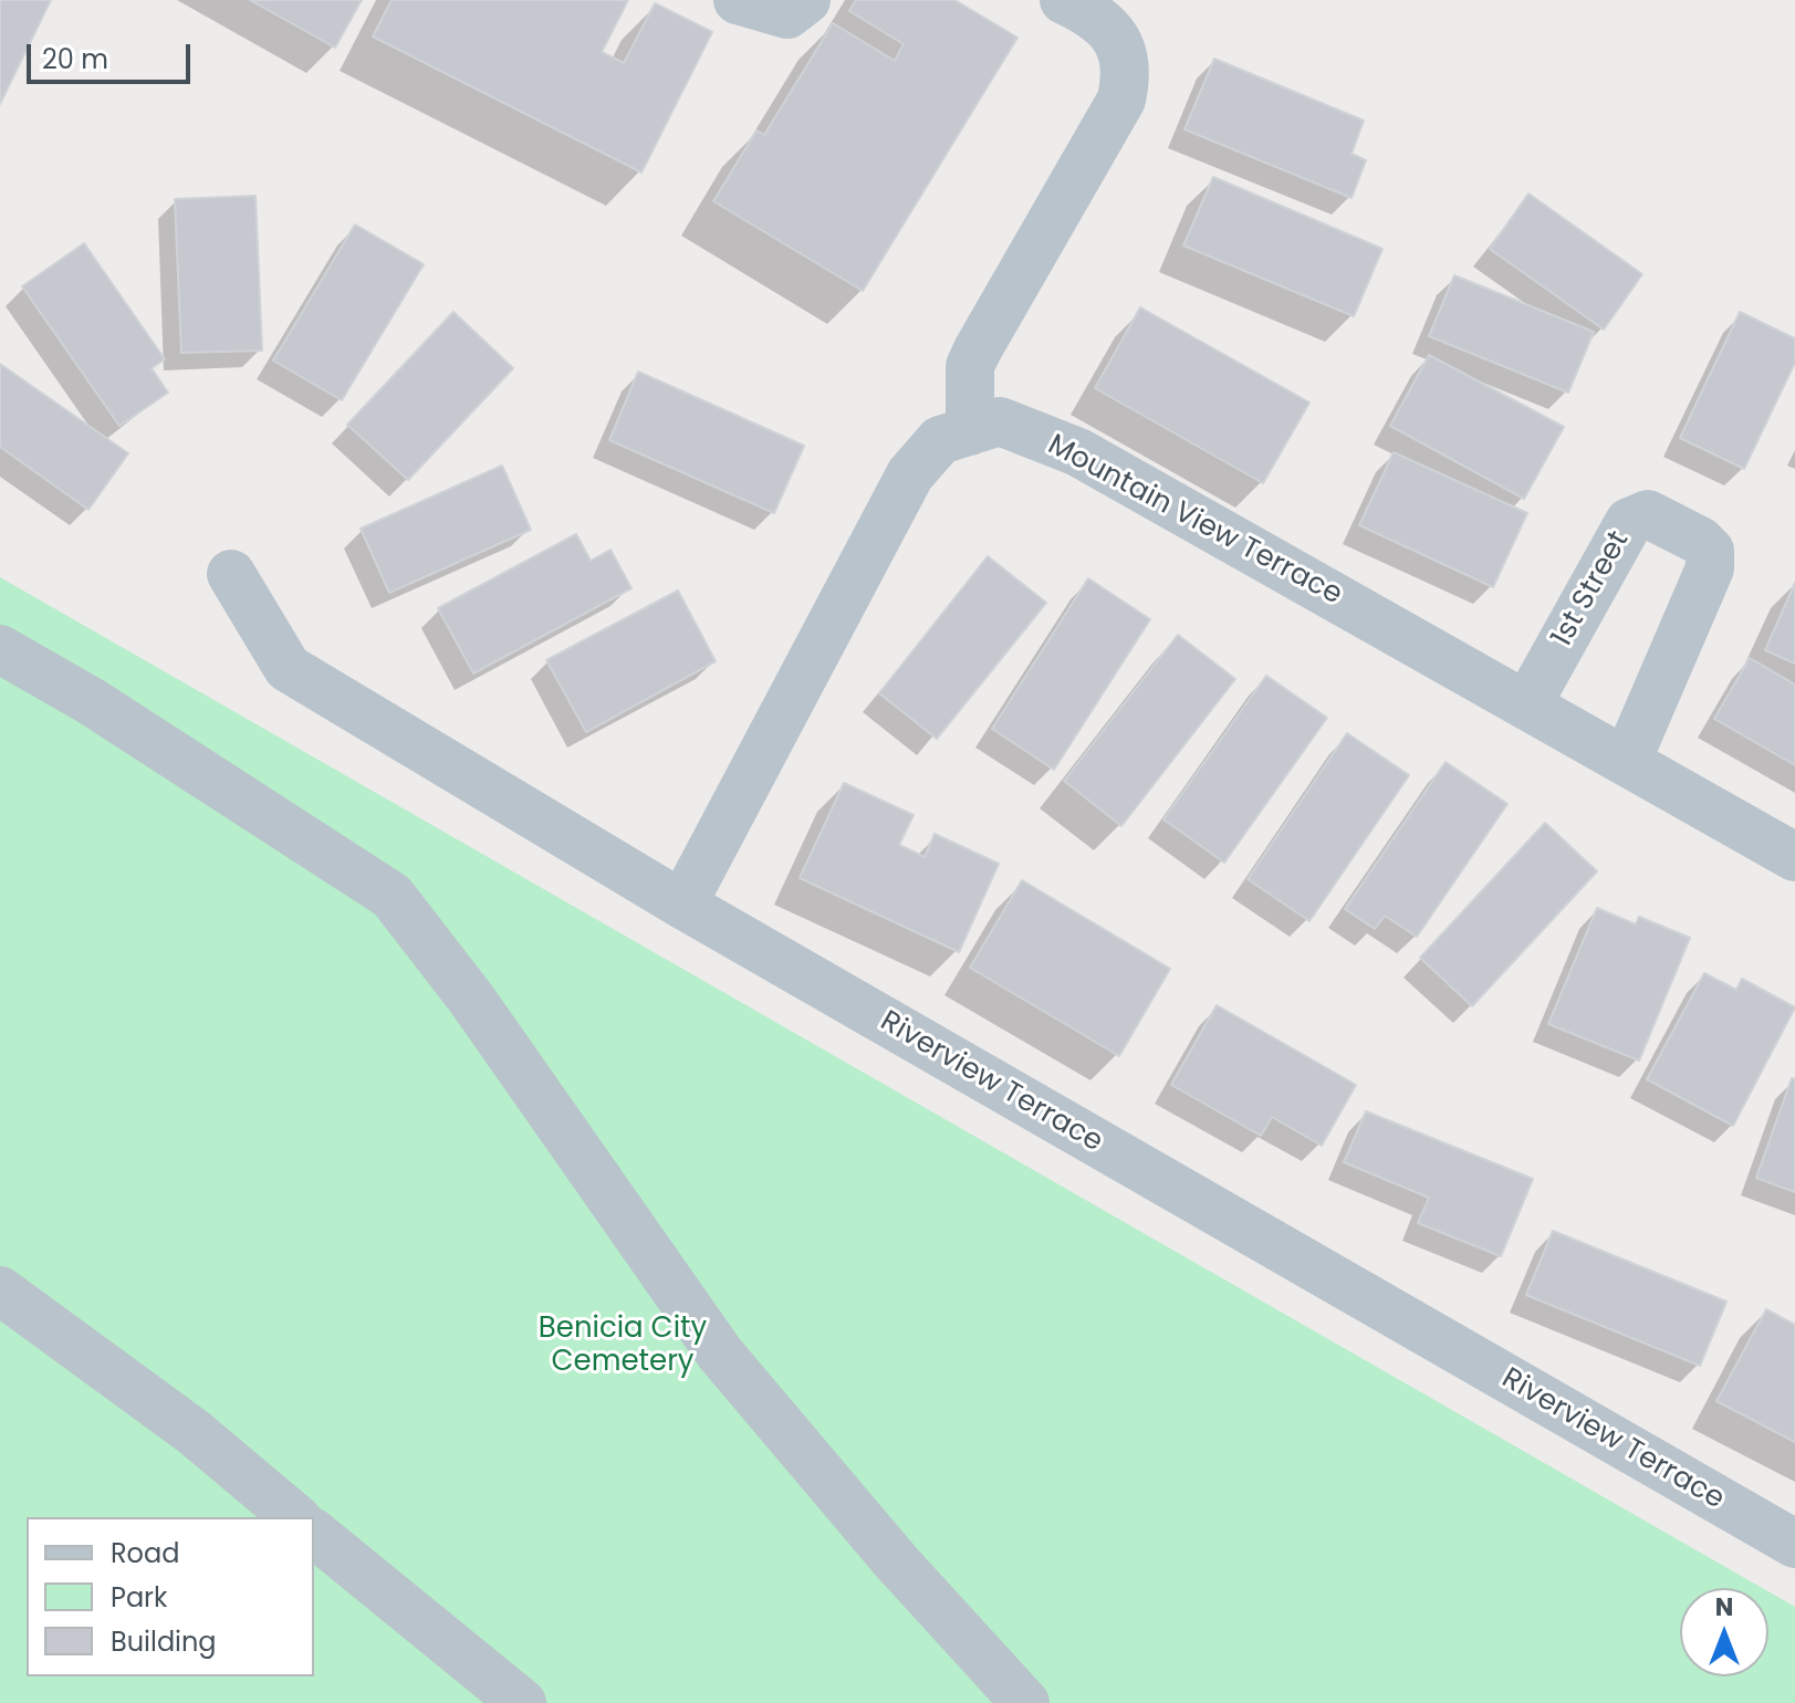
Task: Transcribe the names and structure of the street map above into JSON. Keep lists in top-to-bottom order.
{
  "streets": {
    "street": ["Mountain View Terrace", "1st Street", "Riverview Terrace"]
  },
  "crossings": [
    ["Mountain View Terrace", "1st Street"],
    ["Mountain View Terrace", "Riverview Terrace"]
  ],
  "parks": ["Benicia City Cemetery"],
  "legend": ["Road", "Park", "Building"],
  "scale_bar": "20 m",
  "north": "top"
}
